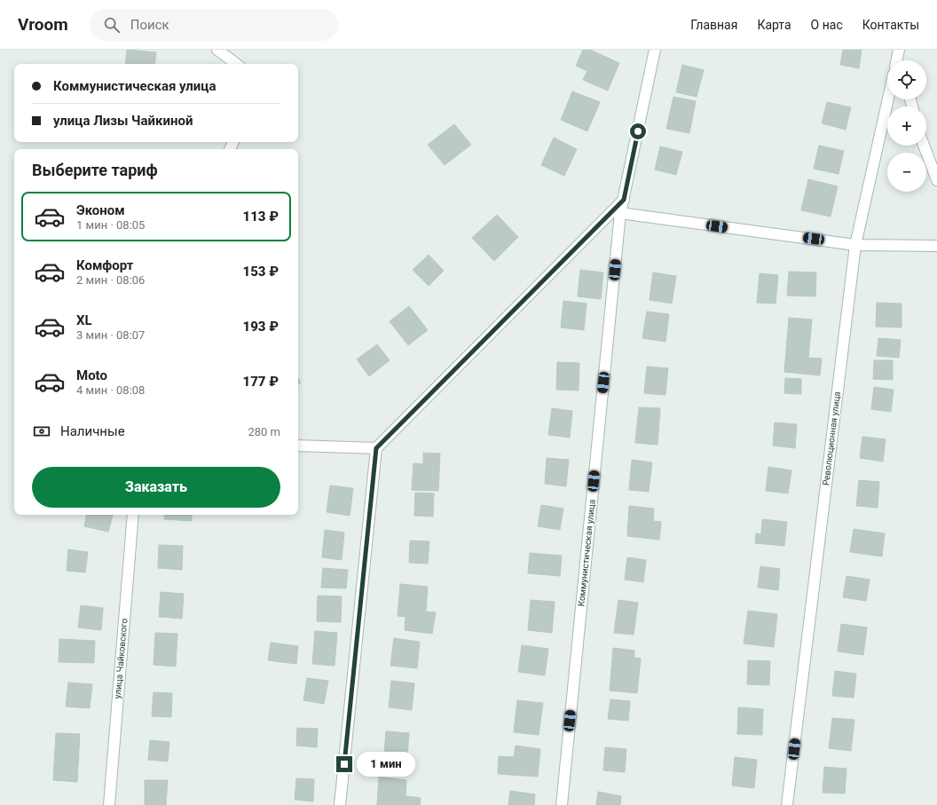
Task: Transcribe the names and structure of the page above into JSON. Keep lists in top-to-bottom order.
{
  "streets": {
    "street": ["Революционная улица", "Коммунистическая улица", "улица Чайковского"]
  },
  "page": {
    "header": "Vroom",
    "search": "Поиск",
    "nav": [
      "Главная",
      "Карта",
      "О нас",
      "Контакты"
    ],
    "map_buttons": ["+", "−"],
    "banner": ["Коммунистическая улица", "улица Лизы Чайкиной"],
    "heading": "Выберите тариф",
    "list": [
      {
        "name": "Эконом",
        "note": "1 мин · 08:05",
        "value": "113 ₽"
      },
      {
        "name": "Комфорт",
        "note": "2 мин · 08:06",
        "value": "153 ₽"
      },
      {
        "name": "XL",
        "note": "3 мин · 08:07",
        "value": "193 ₽"
      },
      {
        "name": "Moto",
        "note": "4 мин · 08:08",
        "value": "177 ₽"
      }
    ],
    "pay": ["Наличные", "280 m"],
    "buttons": "Заказать",
    "bubble": "1 мин"
  }
}
